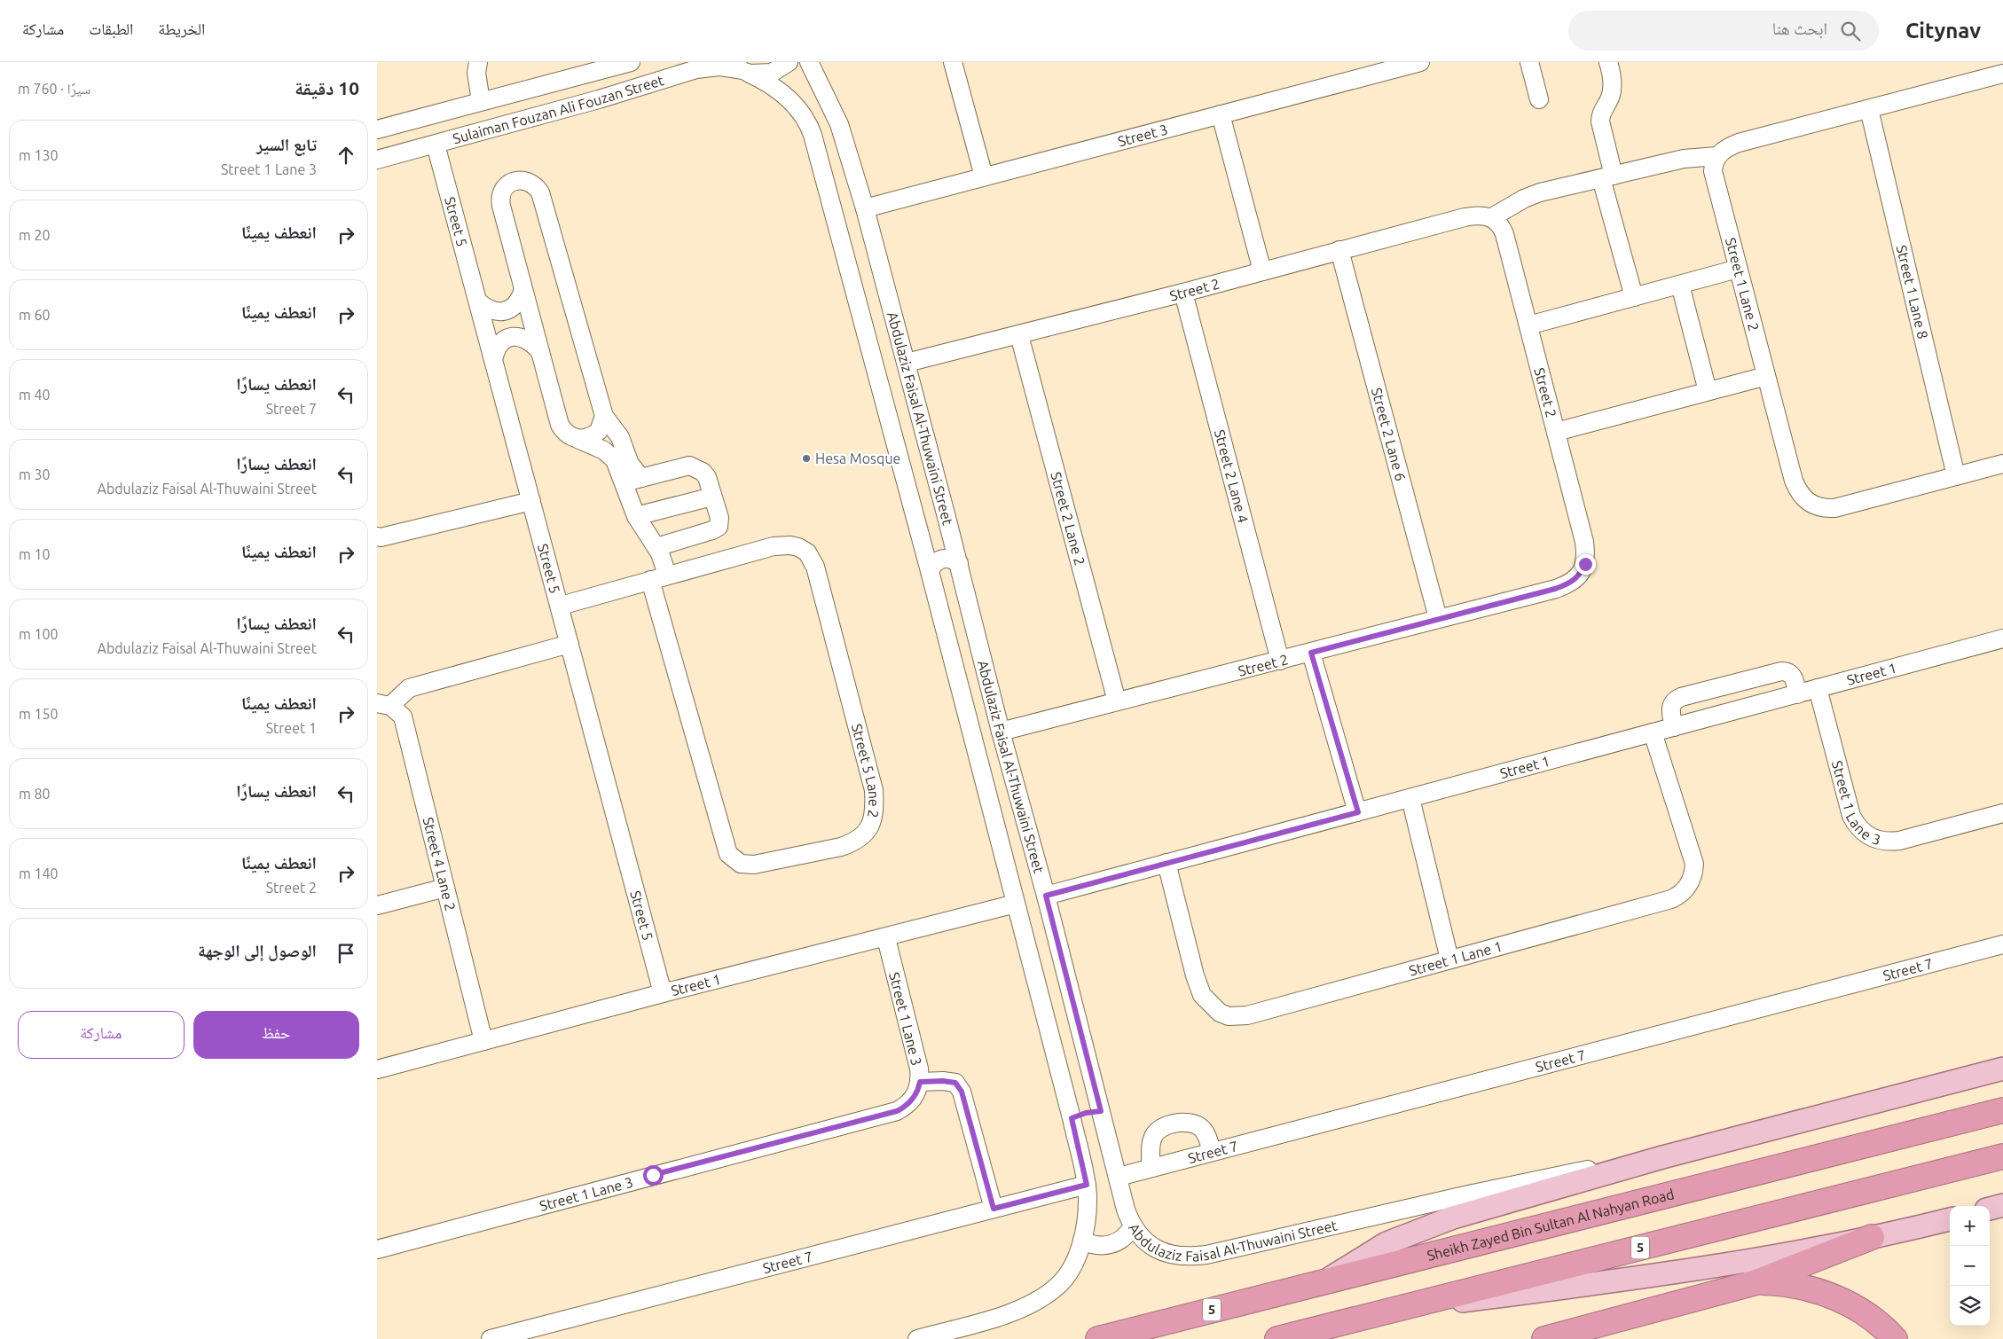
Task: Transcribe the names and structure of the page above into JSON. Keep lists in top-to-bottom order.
{
  "streets": {
    "highway": ["Sheikh Zayed Bin Sultan Al Nahyan Road", "5"],
    "street": [
      "Sulaiman Fouzan Ali Fouzan Street",
      "Street 3",
      "Street 5",
      "Street 1 Lane 2",
      "Street 2",
      "Street 1 Lane 8",
      "Abdulaziz Faisal Al-Thuwaini Street",
      "Street 2 Lane 6",
      "Street 2 Lane 4",
      "Street 2 Lane 2",
      "Street 1",
      "Street 5 Lane 2",
      "Street 1 Lane 3",
      "Street 4 Lane 2",
      "Street 1 Lane 1",
      "Street 7"
    ]
  },
  "crossings": [
    ["Sulaiman Fouzan Ali Fouzan Street", "Street 5"],
    ["Sulaiman Fouzan Ali Fouzan Street", "Abdulaziz Faisal Al-Thuwaini Street"],
    ["Street 3", "Abdulaziz Faisal Al-Thuwaini Street"],
    ["Street 5", "Street 1"],
    ["Street 5", "Street 5 Lane 2"],
    ["Street 1 Lane 2", "Street 1 Lane 8"],
    ["Street 2", "Abdulaziz Faisal Al-Thuwaini Street"],
    ["Street 2", "Street 2 Lane 6"],
    ["Street 2", "Street 2 Lane 4"],
    ["Street 2", "Street 2 Lane 2"],
    ["Abdulaziz Faisal Al-Thuwaini Street", "Street 1"],
    ["Abdulaziz Faisal Al-Thuwaini Street", "Street 7"],
    ["Street 1", "Street 1 Lane 3"],
    ["Street 1", "Street 4 Lane 2"],
    ["Street 1", "Street 1 Lane 1"]
  ],
  "places": ["Hesa Mosque"],
  "page": {
    "header": "Citynav",
    "search": "ابحث هنا",
    "nav": ["الخريطة", "الطبقات", "مشاركة"],
    "heading": ["10 دقيقة", "سيرًا · 760 m"],
    "list": [
      ["تابع السير", "Street 1 Lane 3", "130 m"],
      ["انعطف يمينًا", "20 m"],
      ["انعطف يمينًا", "60 m"],
      ["انعطف يسارًا", "Street 7", "40 m"],
      ["انعطف يسارًا", "Abdulaziz Faisal Al-Thuwaini Street", "30 m"],
      ["انعطف يمينًا", "10 m"],
      ["انعطف يسارًا", "Abdulaziz Faisal Al-Thuwaini Street", "100 m"],
      ["انعطف يمينًا", "Street 1", "150 m"],
      ["انعطف يسارًا", "80 m"],
      ["انعطف يمينًا", "Street 2", "140 m"],
      "الوصول إلى الوجهة"
    ],
    "buttons": ["حفظ", "مشاركة"],
    "map_buttons": ["+", "−"]
  }
}
